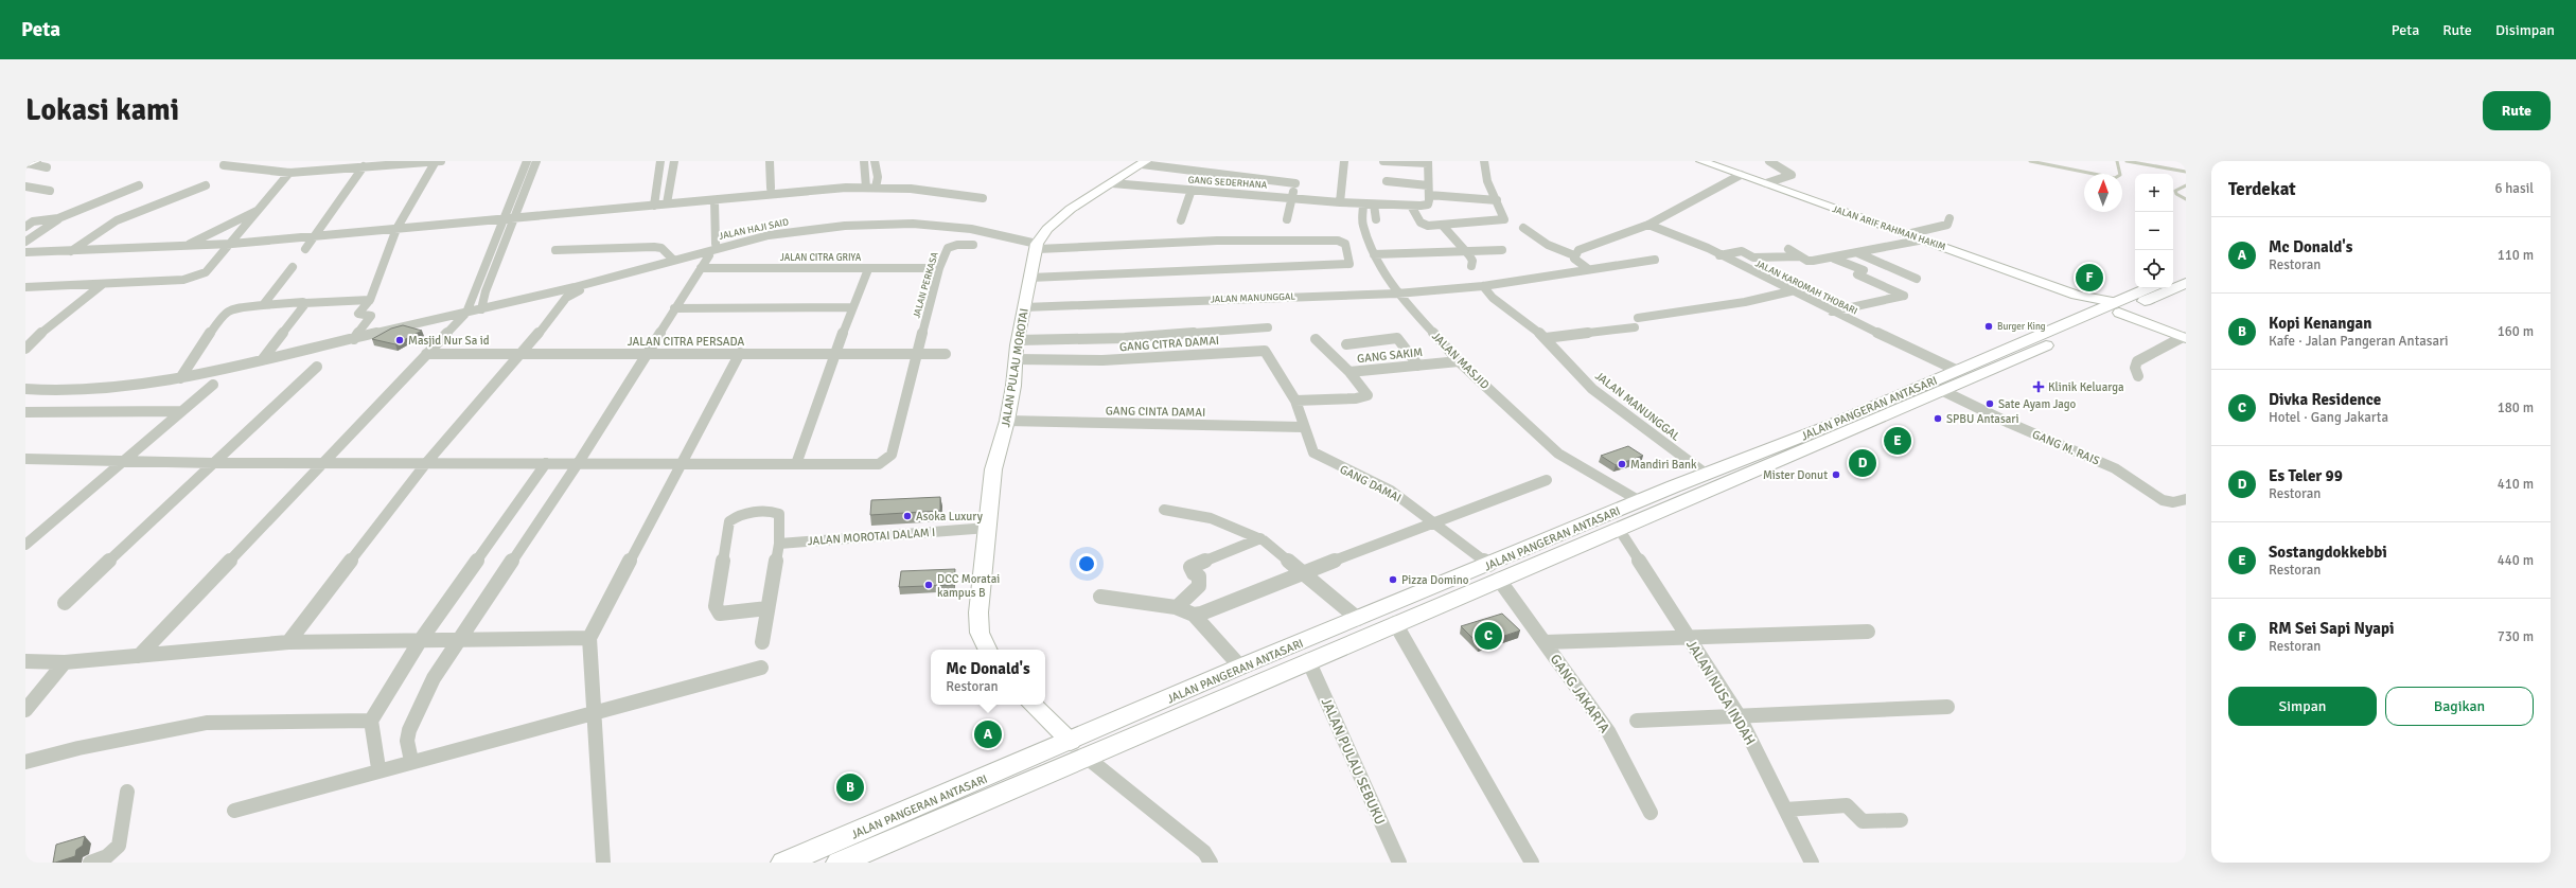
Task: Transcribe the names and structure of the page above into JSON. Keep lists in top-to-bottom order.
{
  "streets": {
    "main road": ["JALAN PANGERAN ANTASARI"],
    "street": [
      "GANG SEDERHANA",
      "JALAN ARIF RAHMAN HAKIM",
      "JALAN HAJI SAID",
      "JALAN CITRA GRIYA",
      "JALAN PERKASA",
      "JALAN KAROMAH THOBARI",
      "JALAN MANUNGGAL",
      "JALAN CITRA PERSADA",
      "GANG CITRA DAMAI",
      "GANG SAKIM",
      "JALAN MASJID",
      "JALAN PULAU MOROTAI",
      "GANG CINTA DAMAI",
      "GANG M. RAIS",
      "GANG DAMAI",
      "JALAN MOROTAI DALAM I",
      "JALAN NUSA INDAH",
      "GANG JAKARTA",
      "JALAN PULAU SEBUKU"
    ]
  },
  "crossings": [
    ["GANG SEDERHANA", "JALAN MASJID"],
    ["GANG SEDERHANA", "JALAN PULAU MOROTAI"],
    ["JALAN ARIF RAHMAN HAKIM", "JALAN PANGERAN ANTASARI"],
    ["JALAN HAJI SAID", "JALAN PULAU MOROTAI"],
    ["JALAN CITRA GRIYA", "JALAN PERKASA"],
    ["JALAN PERKASA", "JALAN CITRA PERSADA"],
    ["JALAN KAROMAH THOBARI", "JALAN PANGERAN ANTASARI"],
    ["JALAN MANUNGGAL", "JALAN MASJID"],
    ["JALAN MANUNGGAL", "JALAN PULAU MOROTAI"],
    ["JALAN MANUNGGAL", "JALAN PANGERAN ANTASARI"],
    ["GANG CITRA DAMAI", "GANG SAKIM"],
    ["GANG CITRA DAMAI", "JALAN PULAU MOROTAI"],
    ["GANG CITRA DAMAI", "GANG DAMAI"],
    ["GANG SAKIM", "JALAN MASJID"],
    ["GANG SAKIM", "GANG DAMAI"],
    ["JALAN MASJID", "JALAN PANGERAN ANTASARI"],
    ["JALAN PULAU MOROTAI", "GANG CINTA DAMAI"],
    ["JALAN PULAU MOROTAI", "JALAN MOROTAI DALAM I"],
    ["JALAN PANGERAN ANTASARI", "GANG M. RAIS"],
    ["JALAN PANGERAN ANTASARI", "GANG DAMAI"],
    ["JALAN PANGERAN ANTASARI", "JALAN NUSA INDAH"],
    ["JALAN PANGERAN ANTASARI", "GANG JAKARTA"],
    ["JALAN PANGERAN ANTASARI", "JALAN PULAU SEBUKU"],
    ["GANG CINTA DAMAI", "GANG DAMAI"],
    ["GANG DAMAI", "GANG JAKARTA"]
  ],
  "places": {
    "other": [
      "Burger King",
      "Masjid Nur Sa id",
      "Sate Ayam Jago",
      "SPBU Antasari",
      "Mandiri Bank",
      "Mister Donut",
      "Asoka Luxury",
      "Pizza Domino",
      "DCC Moratai kampus B"
    ],
    "health": ["Klinik Keluarga"]
  },
  "north": "top",
  "page": {
    "header": "Peta",
    "nav": ["Peta", "Rute", "Disimpan"],
    "buttons": [
      "Rute",
      ["Simpan", "Bagikan"]
    ],
    "title": "Lokasi kami",
    "heading": ["Terdekat", "6 hasil"],
    "map_buttons": ["+", "−"],
    "list": [
      {
        "mark": "A",
        "name": "Mc Donald's",
        "note": "Restoran",
        "value": "110 m"
      },
      {
        "mark": "B",
        "name": "Kopi Kenangan",
        "note": "Kafe · Jalan Pangeran Antasari",
        "value": "160 m"
      },
      {
        "mark": "C",
        "name": "Divka Residence",
        "note": "Hotel · Gang Jakarta",
        "value": "180 m"
      },
      {
        "mark": "D",
        "name": "Es Teler 99",
        "note": "Restoran",
        "value": "410 m"
      },
      {
        "mark": "E",
        "name": "Sostangdokkebbi",
        "note": "Restoran",
        "value": "440 m"
      },
      {
        "mark": "F",
        "name": "RM Sei Sapi Nyapi",
        "note": "Restoran",
        "value": "730 m"
      }
    ],
    "pins": [
      "F",
      "E",
      "D",
      "C",
      "A",
      "B"
    ],
    "popup": ["Mc Donald's", "Restoran"]
  }
}
